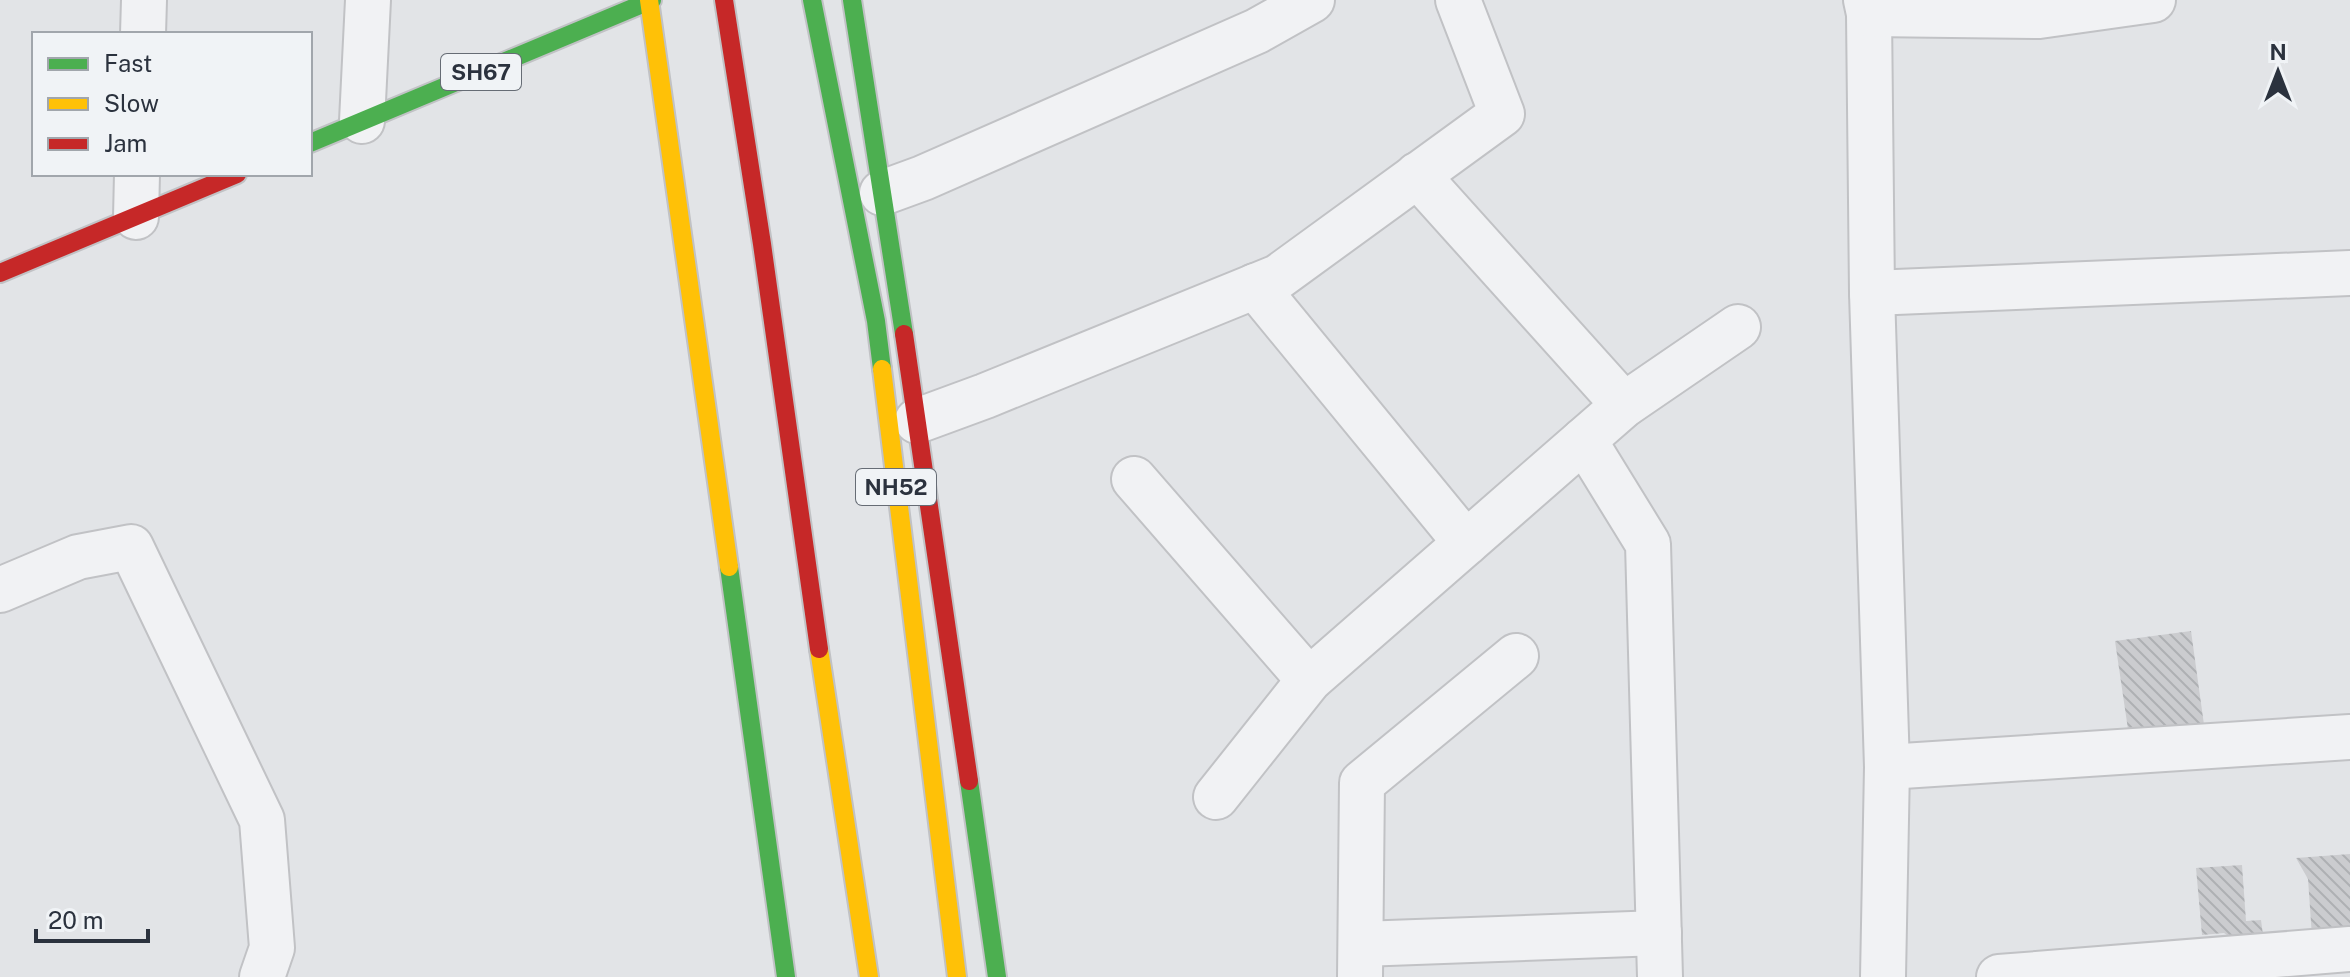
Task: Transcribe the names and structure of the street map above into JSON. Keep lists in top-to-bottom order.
{
  "streets": {
    "main road": ["SH67", "NH52"]
  },
  "legend": ["Fast", "Slow", "Jam"],
  "scale_bar": "20 m",
  "north": "top"
}
